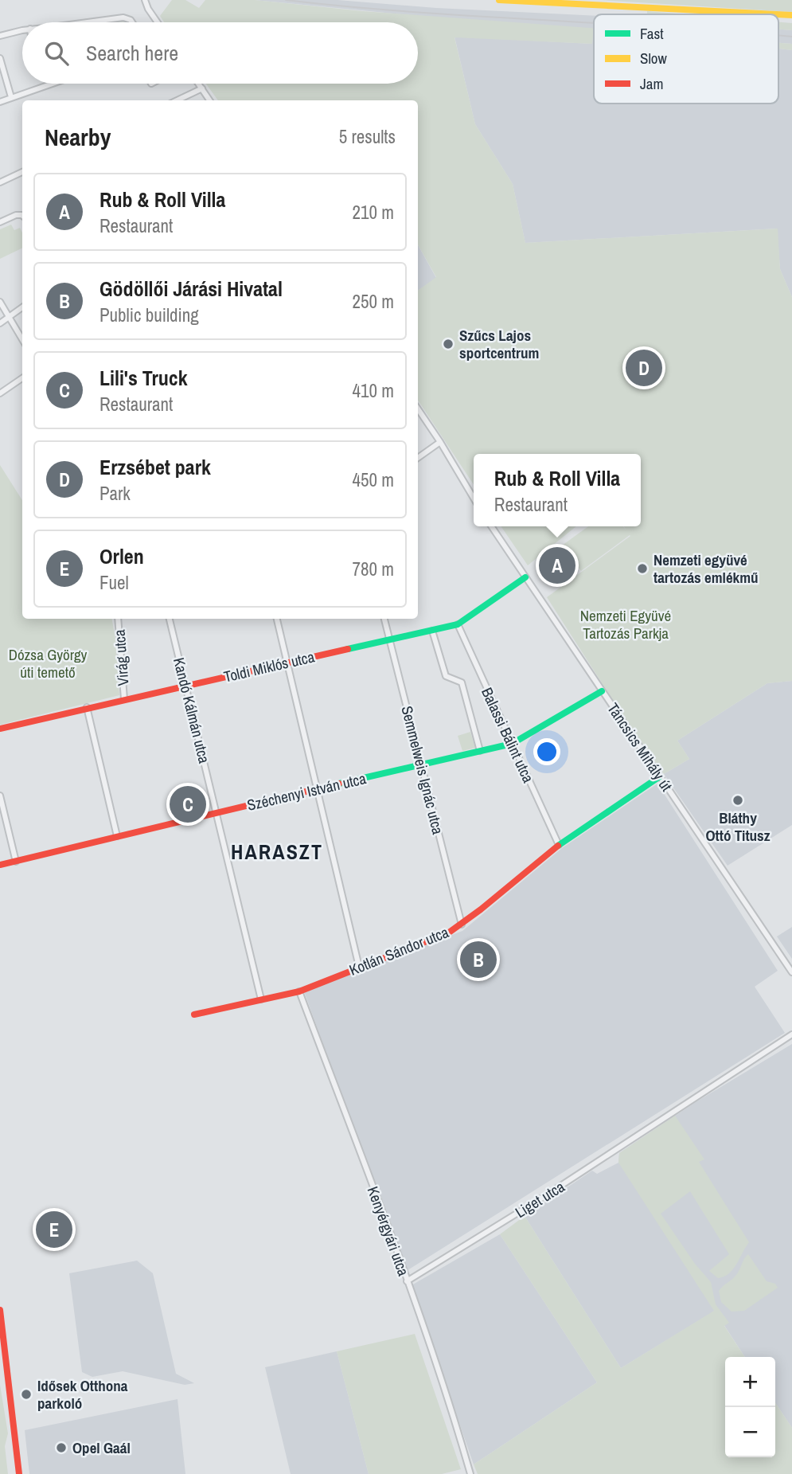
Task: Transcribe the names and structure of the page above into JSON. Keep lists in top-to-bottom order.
{
  "streets": {
    "street": [
      "Virág utca",
      "Toldi Miklós utca",
      "Kandó Kálmán utca",
      "Balassi Bálint utca",
      "Táncsics Mihály út",
      "Semmelweis Ignác utca",
      "Széchenyi István utca",
      "Kotlán Sándor utca",
      "Liget utca",
      "Kenyérgyári utca"
    ]
  },
  "crossings": [
    ["Virág utca", "Toldi Miklós utca"],
    ["Toldi Miklós utca", "Kandó Kálmán utca"],
    ["Toldi Miklós utca", "Balassi Bálint utca"],
    ["Toldi Miklós utca", "Táncsics Mihály út"],
    ["Toldi Miklós utca", "Semmelweis Ignác utca"],
    ["Kandó Kálmán utca", "Széchenyi István utca"],
    ["Kandó Kálmán utca", "Kotlán Sándor utca"],
    ["Balassi Bálint utca", "Széchenyi István utca"],
    ["Balassi Bálint utca", "Kotlán Sándor utca"],
    ["Táncsics Mihály út", "Széchenyi István utca"],
    ["Táncsics Mihály út", "Kotlán Sándor utca"],
    ["Semmelweis Ignác utca", "Széchenyi István utca"],
    ["Semmelweis Ignác utca", "Kotlán Sándor utca"],
    ["Kotlán Sándor utca", "Kenyérgyári utca"],
    ["Liget utca", "Kenyérgyári utca"]
  ],
  "districts": ["HARASZT"],
  "parks": ["Nemzeti Együvé Tartozás Parkja", "Dózsa György úti temető"],
  "places": [
    "Szűcs Lajos sportcentrum",
    "Nemzeti együvé tartozás emlékmű",
    "Bláthy Ottó Titusz",
    "Idősek Otthona parkoló",
    "Opel Gaál"
  ],
  "legend": ["Fast", "Slow", "Jam"],
  "page": {
    "search": "Search here",
    "heading": ["Nearby", "5 results"],
    "list": [
      {
        "mark": "A",
        "name": "Rub & Roll Villa",
        "note": "Restaurant",
        "value": "210 m"
      },
      {
        "mark": "B",
        "name": "Gödöllői Járási Hivatal",
        "note": "Public building",
        "value": "250 m"
      },
      {
        "mark": "C",
        "name": "Lili's Truck",
        "note": "Restaurant",
        "value": "410 m"
      },
      {
        "mark": "D",
        "name": "Erzsébet park",
        "note": "Park",
        "value": "450 m"
      },
      {
        "mark": "E",
        "name": "Orlen",
        "note": "Fuel",
        "value": "780 m"
      }
    ],
    "pins": [
      "D",
      "A",
      "C",
      "B",
      "E"
    ],
    "popup": ["Rub & Roll Villa", "Restaurant"],
    "map_buttons": ["+", "−"]
  }
}
